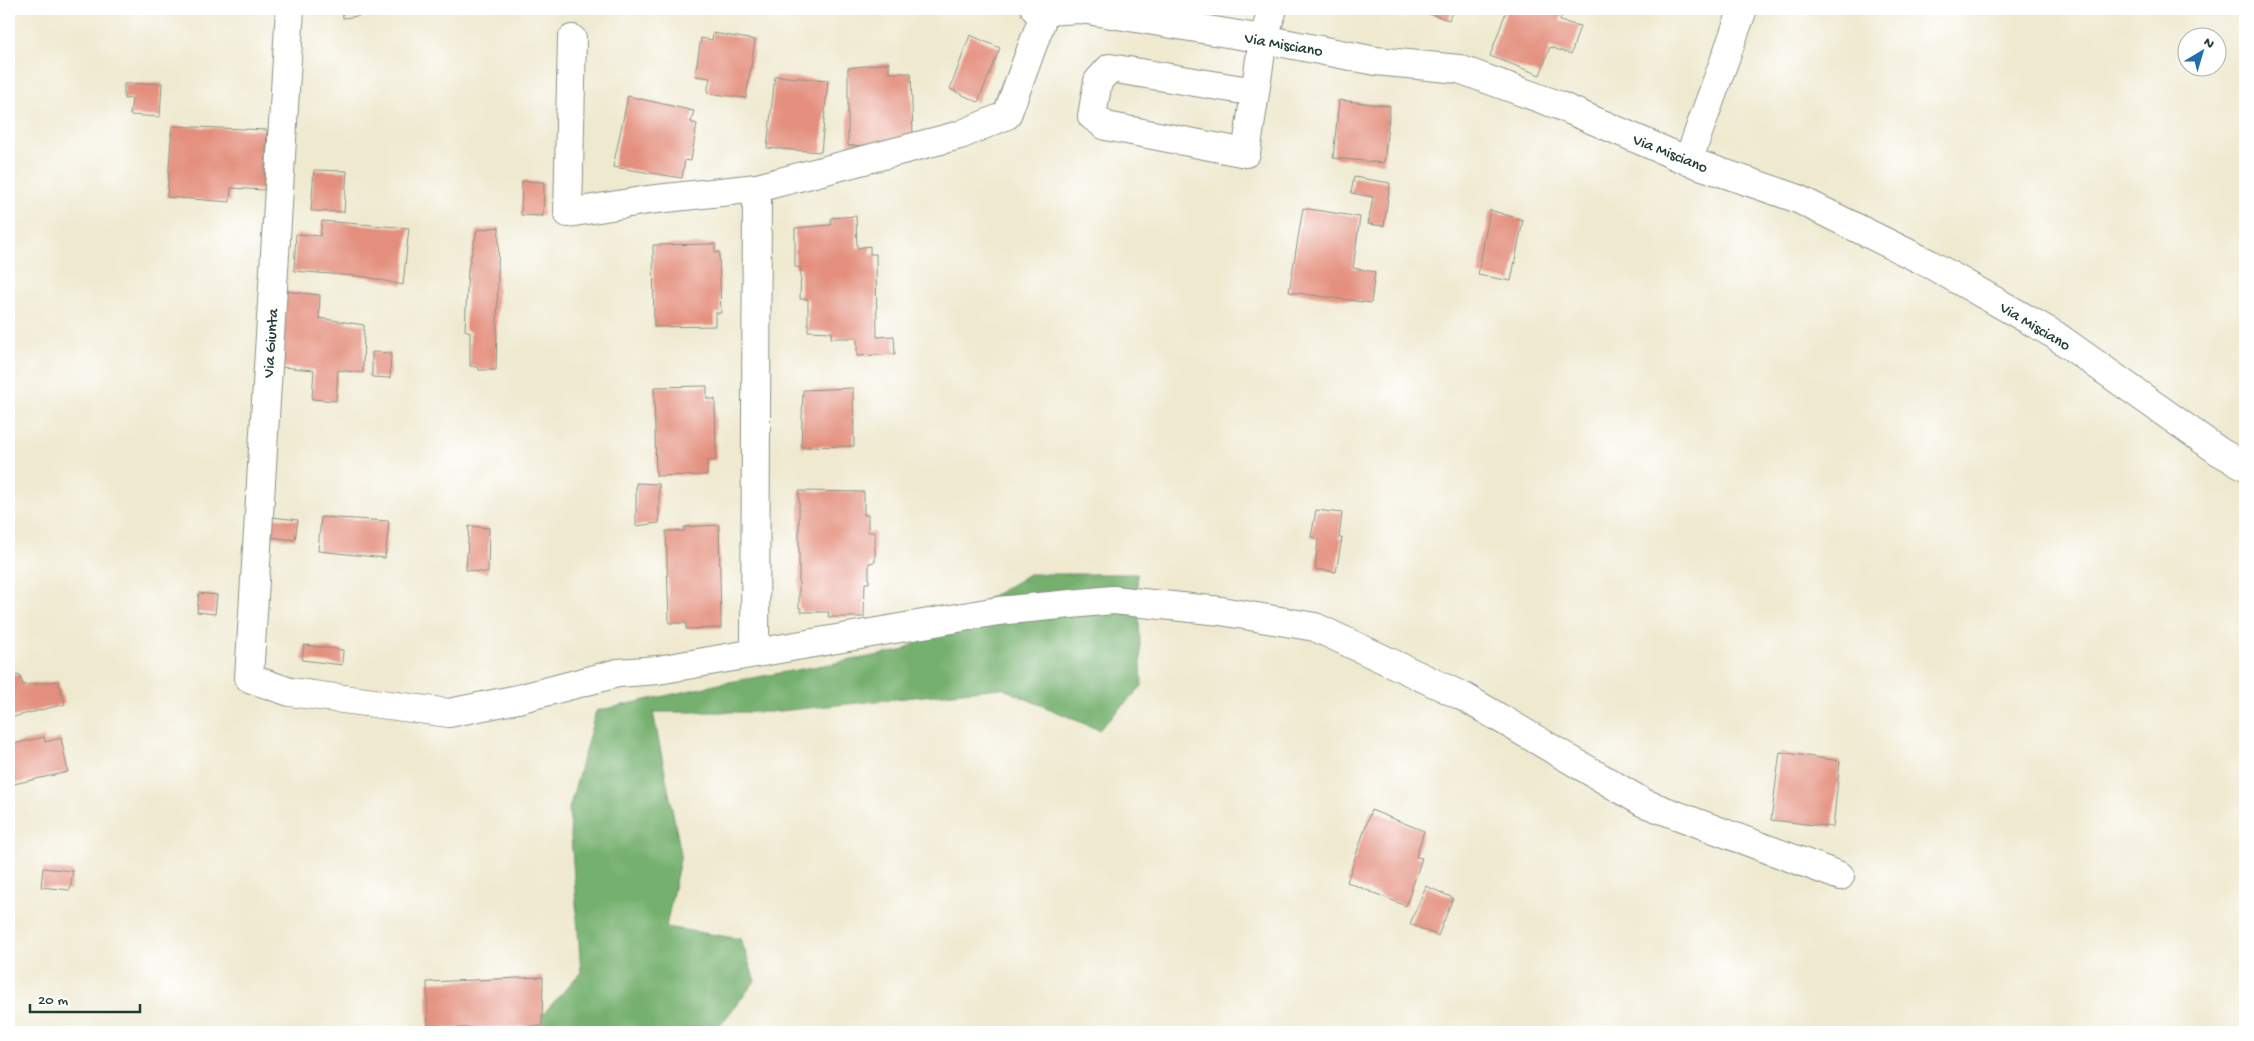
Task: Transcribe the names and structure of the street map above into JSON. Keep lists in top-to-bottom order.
{
  "streets": {
    "street": ["Via Misciano", "Via Giunta"]
  },
  "scale_bar": "20 m",
  "north": "top right"
}
